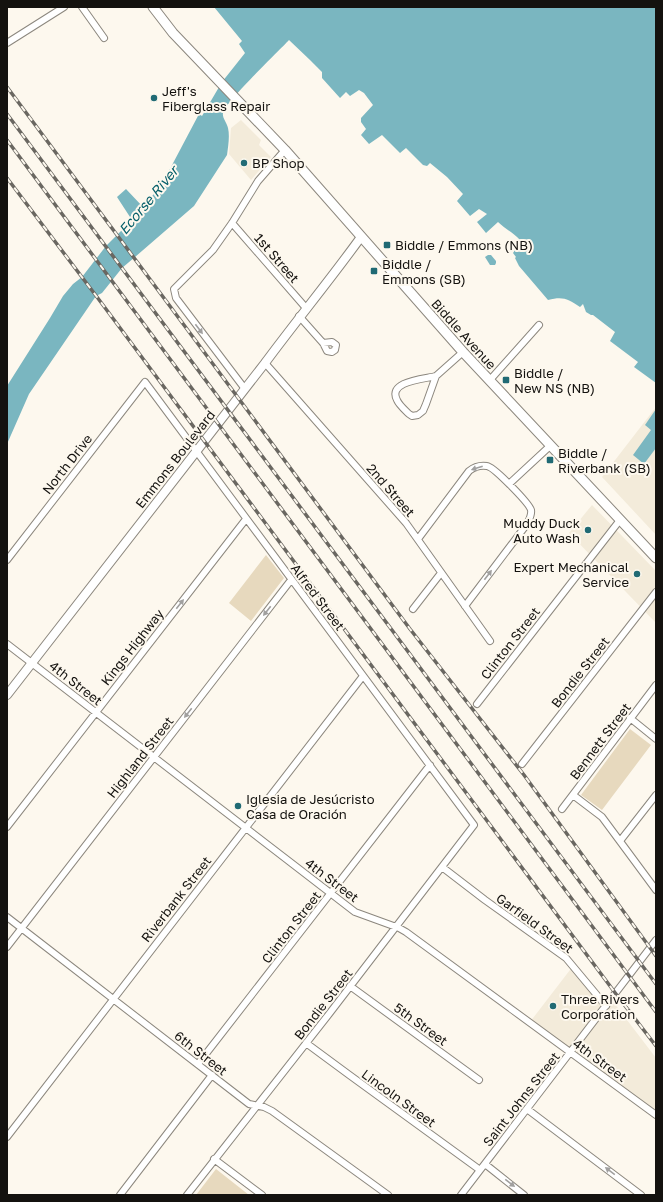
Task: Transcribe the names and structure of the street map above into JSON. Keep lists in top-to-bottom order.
{
  "streets": {
    "main road": ["Biddle Avenue"],
    "street": [
      "1st Street",
      "Emmons Boulevard",
      "North Drive",
      "2nd Street",
      "Alfred Street",
      "Clinton Street",
      "Kings Highway",
      "Bondie Street",
      "4th Street",
      "Bennett Street",
      "Highland Street",
      "Riverbank Street",
      "Garfield Street",
      "5th Street",
      "6th Street",
      "Lincoln Street",
      "Saint Johns Street"
    ]
  },
  "crossings": [
    ["1st Street", "Emmons Boulevard"],
    ["Biddle Avenue", "Emmons Boulevard"],
    ["Biddle Avenue", "Clinton Street"],
    ["Emmons Boulevard", "2nd Street"],
    ["Emmons Boulevard", "Alfred Street"],
    ["Emmons Boulevard", "4th Street"],
    ["North Drive", "Alfred Street"],
    ["Alfred Street", "Clinton Street"],
    ["Alfred Street", "Kings Highway"],
    ["Alfred Street", "Bondie Street"],
    ["Alfred Street", "Highland Street"],
    ["Alfred Street", "Riverbank Street"],
    ["Clinton Street", "4th Street"],
    ["Clinton Street", "6th Street"],
    ["Kings Highway", "4th Street"],
    ["Bondie Street", "4th Street"],
    ["Bondie Street", "Garfield Street"],
    ["Bondie Street", "5th Street"],
    ["Bondie Street", "6th Street"],
    ["Bondie Street", "Lincoln Street"],
    ["4th Street", "Highland Street"],
    ["4th Street", "Riverbank Street"],
    ["4th Street", "Saint Johns Street"],
    ["Highland Street", "6th Street"],
    ["Riverbank Street", "6th Street"],
    ["Garfield Street", "Saint Johns Street"],
    ["Lincoln Street", "Saint Johns Street"]
  ],
  "one_way": ["Kings Highway", "Highland Street"],
  "water": ["Ecorse River"],
  "places": {
    "other": [
      "Jeff's Fiberglass Repair",
      "BP Shop",
      "Muddy Duck Auto Wash",
      "Expert Mechanical Service",
      "Iglesia de Jesúcristo Casa de Oración",
      "Three Rivers Corporation"
    ],
    "transit": [
      "Biddle / Emmons (NB)",
      "Biddle / Emmons (SB)",
      "Biddle / New NS (NB)",
      "Biddle / Riverbank (SB)"
    ]
  }
}
